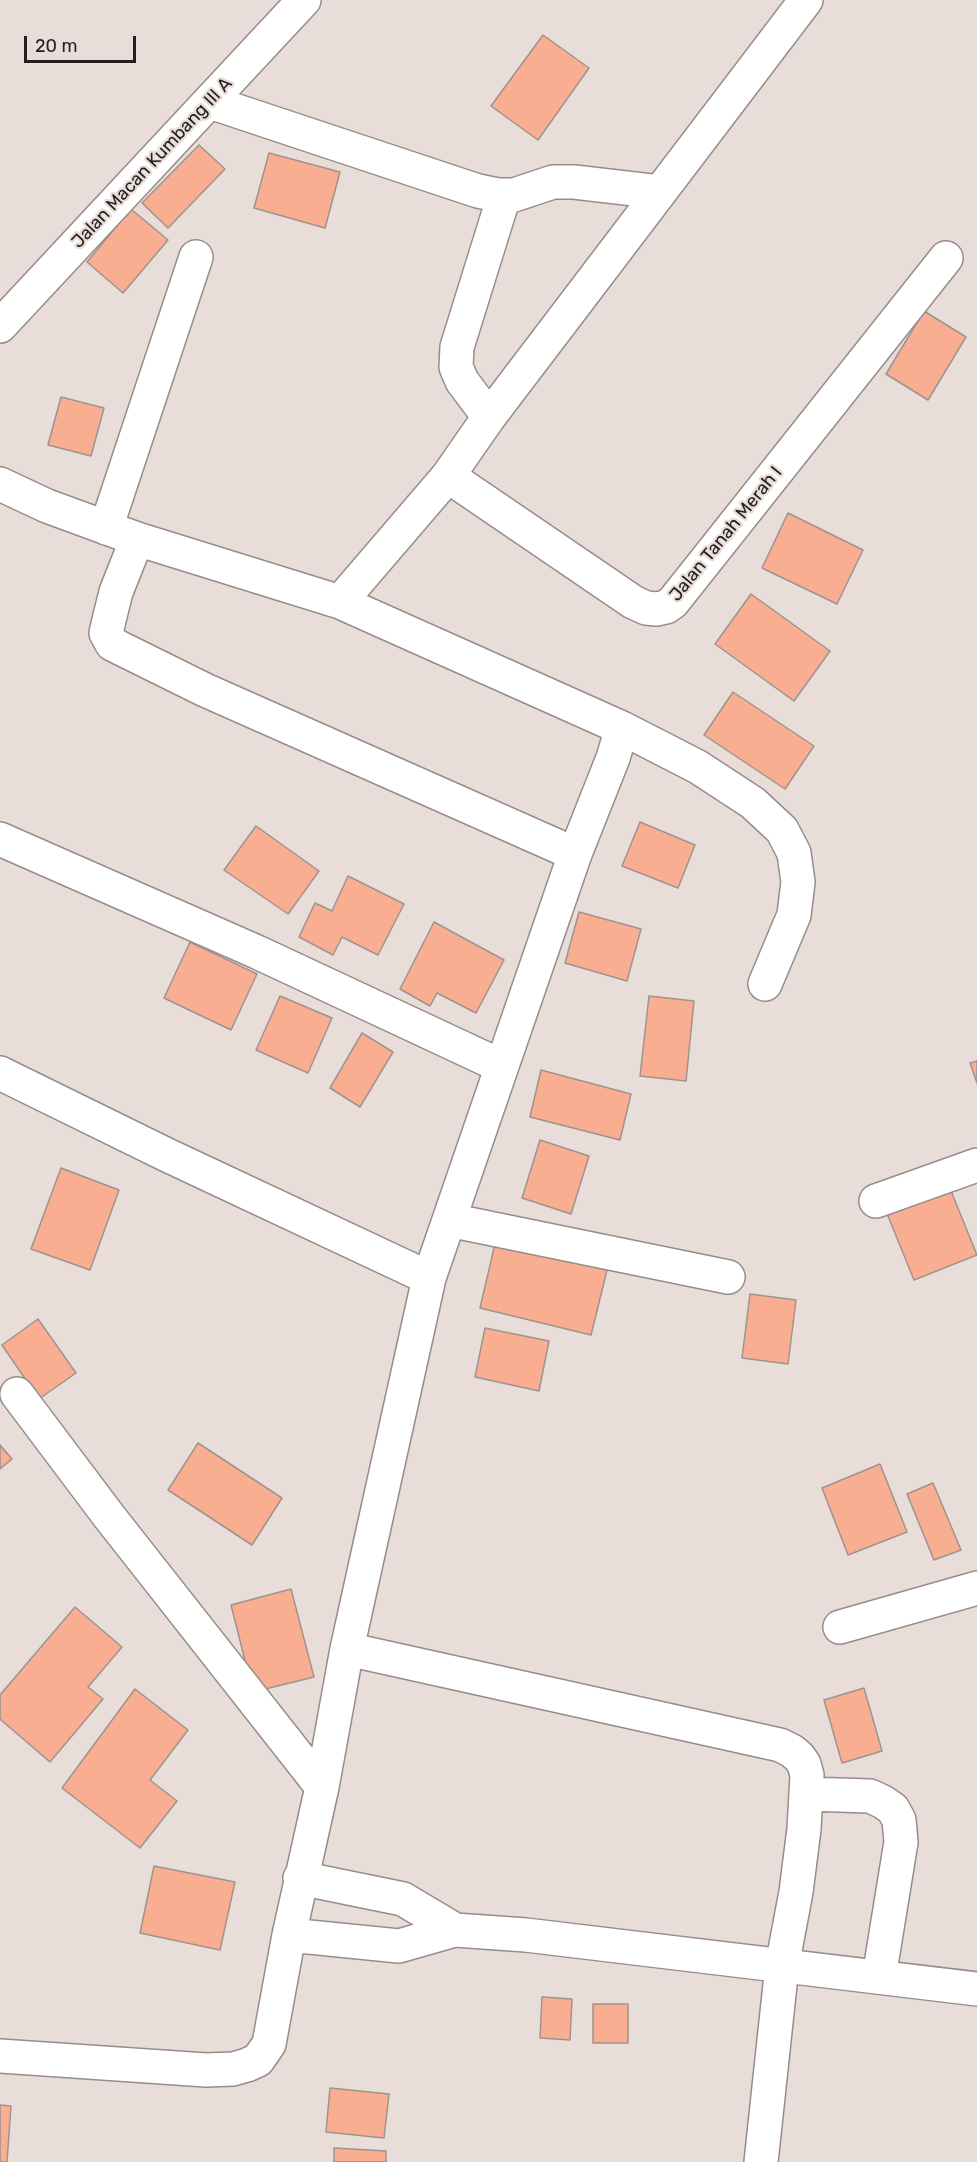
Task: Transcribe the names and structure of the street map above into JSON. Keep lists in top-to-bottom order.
{
  "streets": {
    "street": ["Jalan Macan Kumbang III A", "Jalan Tanah Merah I"]
  },
  "scale_bar": "20 m"
}
